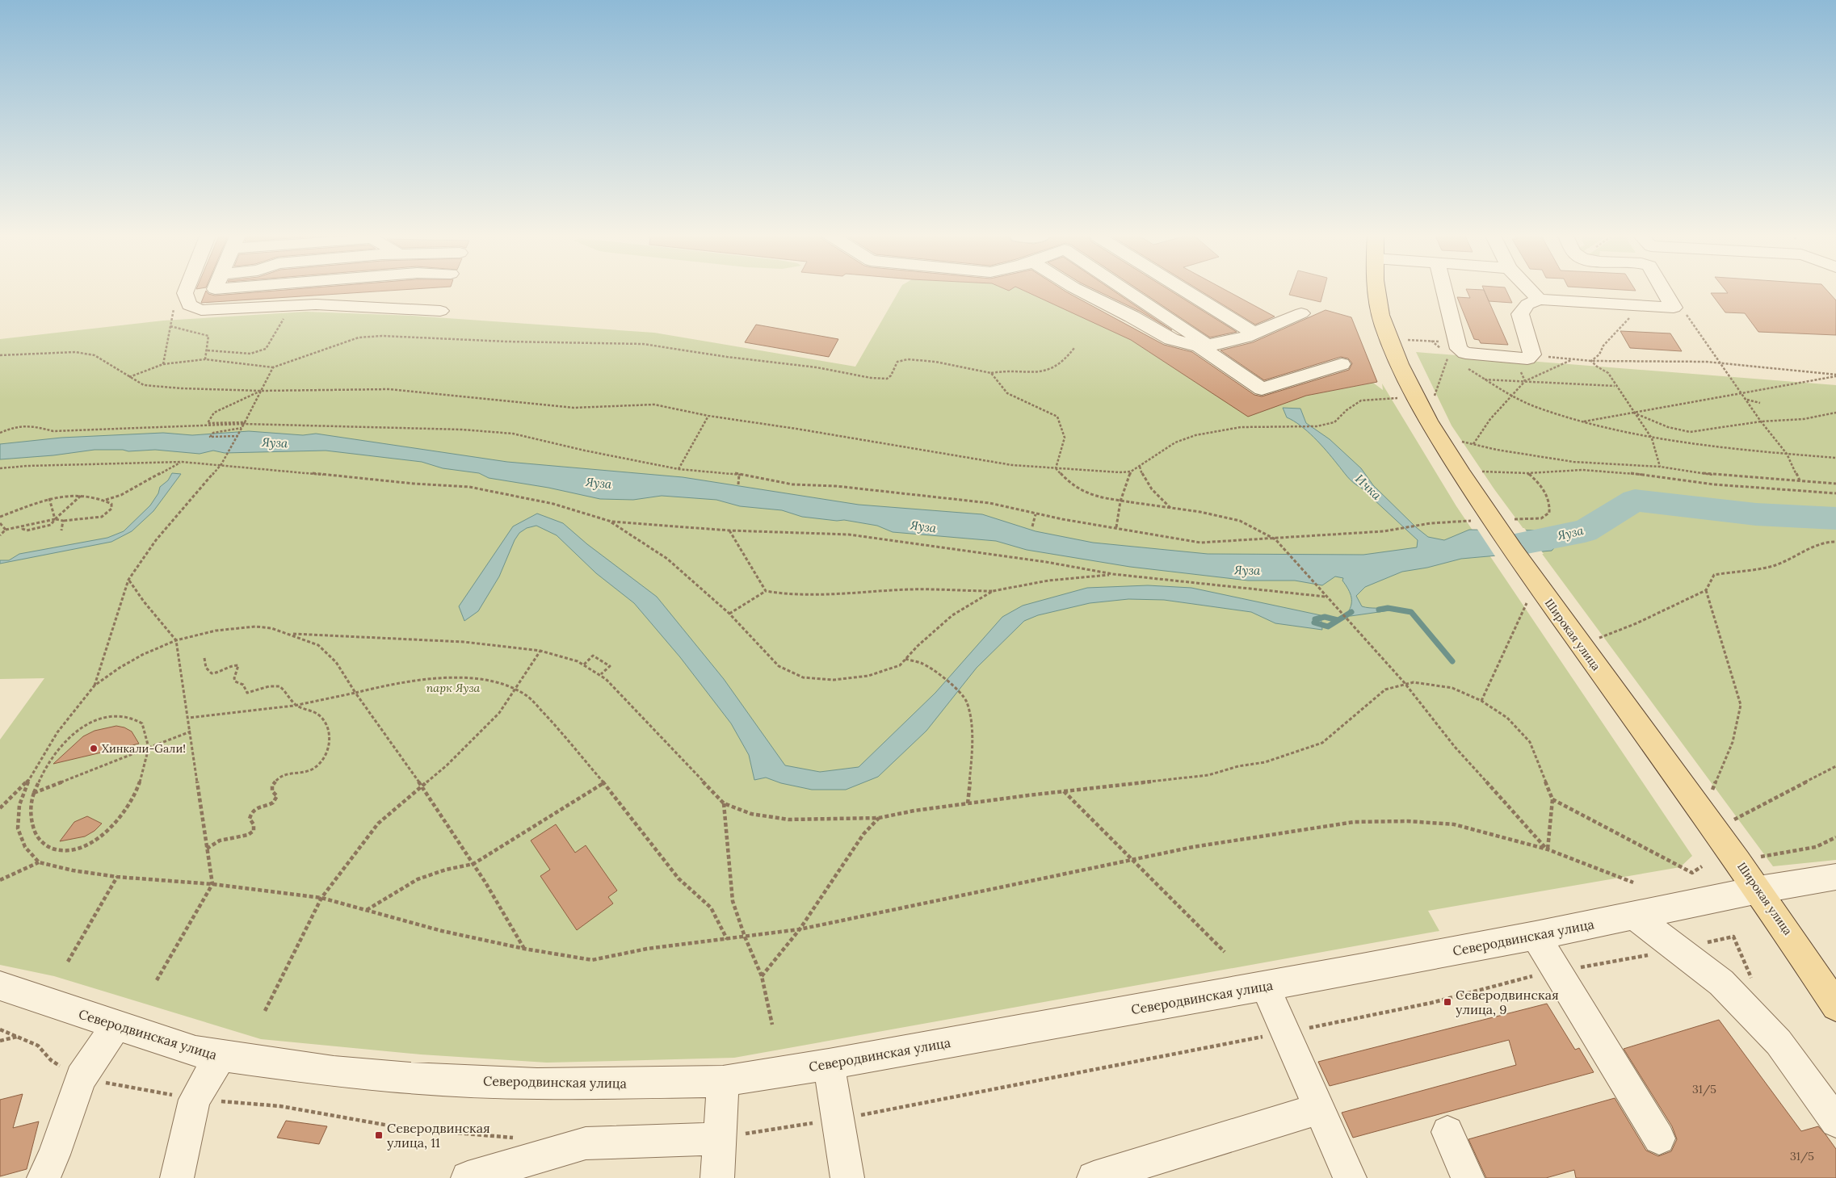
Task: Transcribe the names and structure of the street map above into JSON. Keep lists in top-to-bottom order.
{
  "streets": {
    "main road": ["Широкая улица"],
    "street": ["Северодвинская улица"]
  },
  "crossings": [
    ["Широкая улица", "Северодвинская улица"]
  ],
  "water": ["Яуза", "Ичка"],
  "parks": ["парк Яуза"],
  "places": {
    "other": ["Хинкали-Gали!"],
    "transit": ["Северодвинская улица, 9", "Северодвинская улица, 11"]
  },
  "house_numbers": ["31/5", "31/5"]
}
